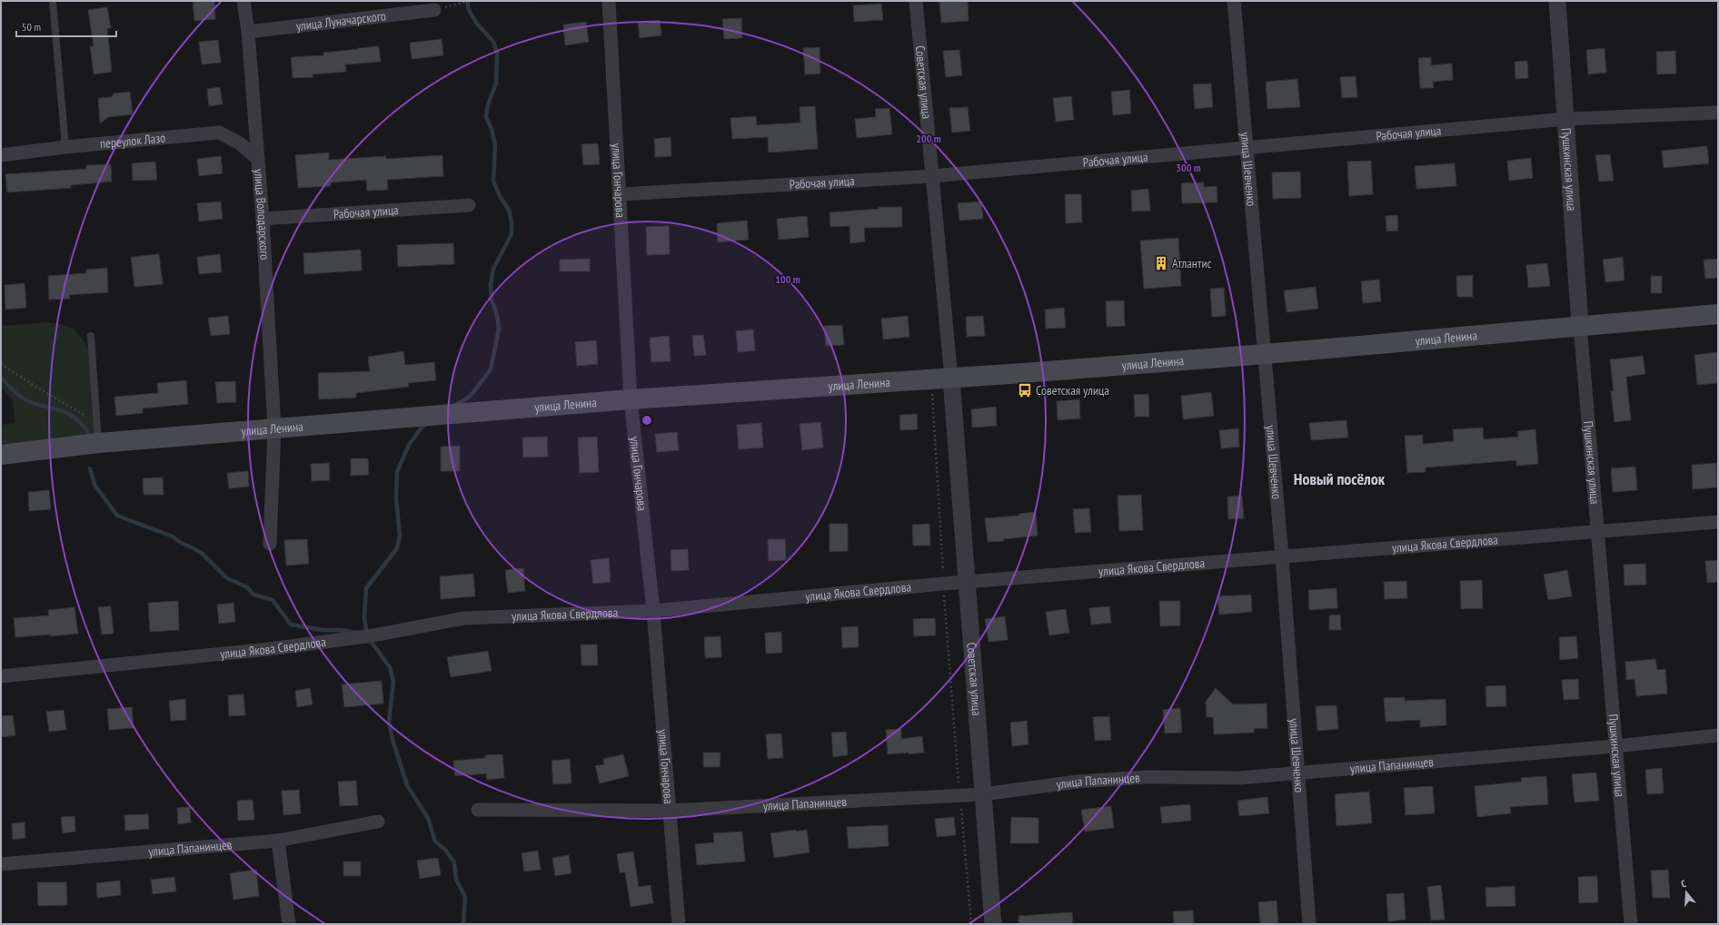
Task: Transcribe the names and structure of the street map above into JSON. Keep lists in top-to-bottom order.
{
  "streets": {
    "main road": ["улица Ленина"],
    "street": [
      "улица Луначарского",
      "Советская улица",
      "Рабочая улица",
      "переулок Лазо",
      "улица Шевченко",
      "Пушкинская улица",
      "улица Гончарова",
      "улица Володарского",
      "улица Якова Свердлова",
      "улица Папанинцев"
    ]
  },
  "crossings": [
    ["улица Луначарского", "улица Володарского"],
    ["Советская улица", "Рабочая улица"],
    ["Советская улица", "улица Ленина"],
    ["Советская улица", "улица Якова Свердлова"],
    ["Советская улица", "улица Папанинцев"],
    ["Рабочая улица", "улица Шевченко"],
    ["Рабочая улица", "Пушкинская улица"],
    ["Рабочая улица", "улица Гончарова"],
    ["Рабочая улица", "улица Володарского"],
    ["переулок Лазо", "улица Володарского"],
    ["улица Шевченко", "улица Ленина"],
    ["улица Шевченко", "улица Якова Свердлова"],
    ["улица Шевченко", "улица Папанинцев"],
    ["Пушкинская улица", "улица Ленина"],
    ["Пушкинская улица", "улица Якова Свердлова"],
    ["Пушкинская улица", "улица Папанинцев"],
    ["улица Гончарова", "улица Ленина"],
    ["улица Гончарова", "улица Якова Свердлова"],
    ["улица Гончарова", "улица Папанинцев"],
    ["улица Володарского", "улица Ленина"]
  ],
  "districts": ["Новый посёлок"],
  "places": {
    "building": ["Атлантис"],
    "bus stop": ["Советская улица"]
  },
  "scale_bar": "50 m",
  "north": "top",
  "rings": ["200 m", "300 m", "100 m"]
}
